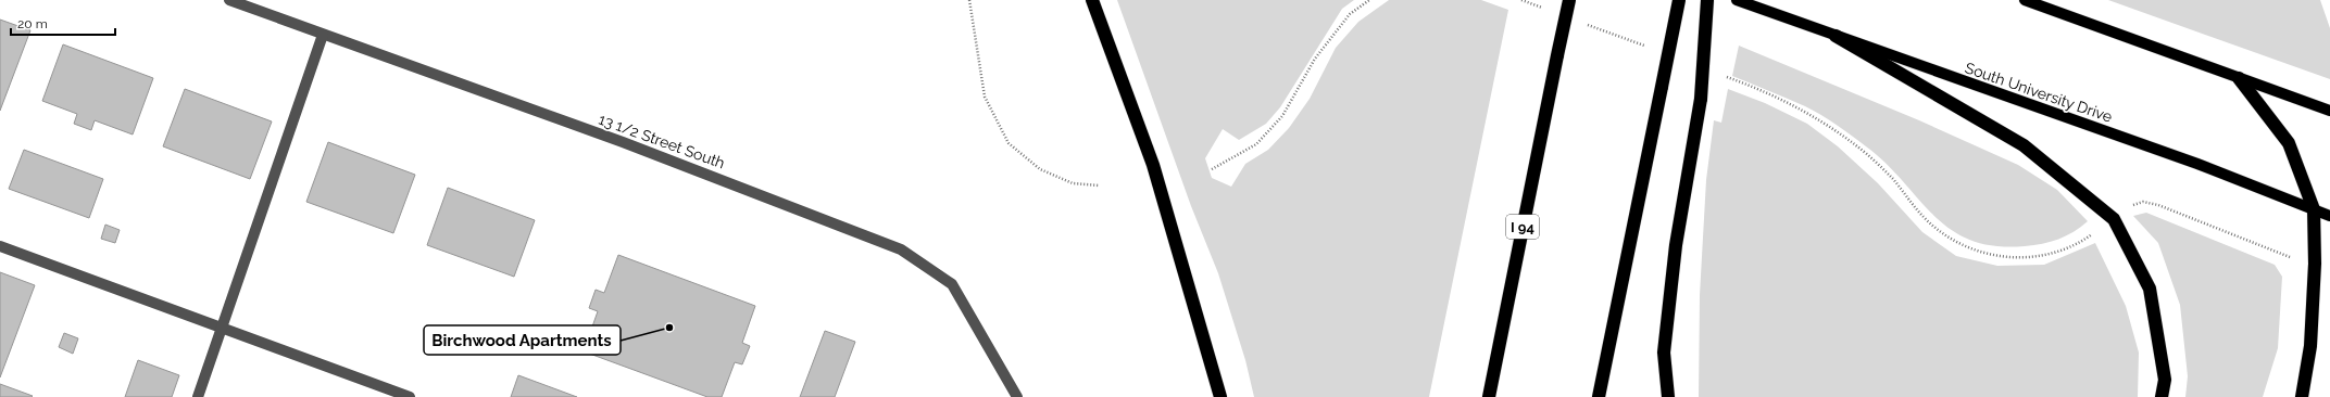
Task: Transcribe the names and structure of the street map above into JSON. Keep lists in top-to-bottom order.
{
  "streets": {
    "highway": ["I 94"],
    "main road": ["South University Drive"],
    "street": ["13 1/2 Street South"]
  },
  "places": ["Birchwood Apartments"],
  "scale_bar": "20 m"
}
